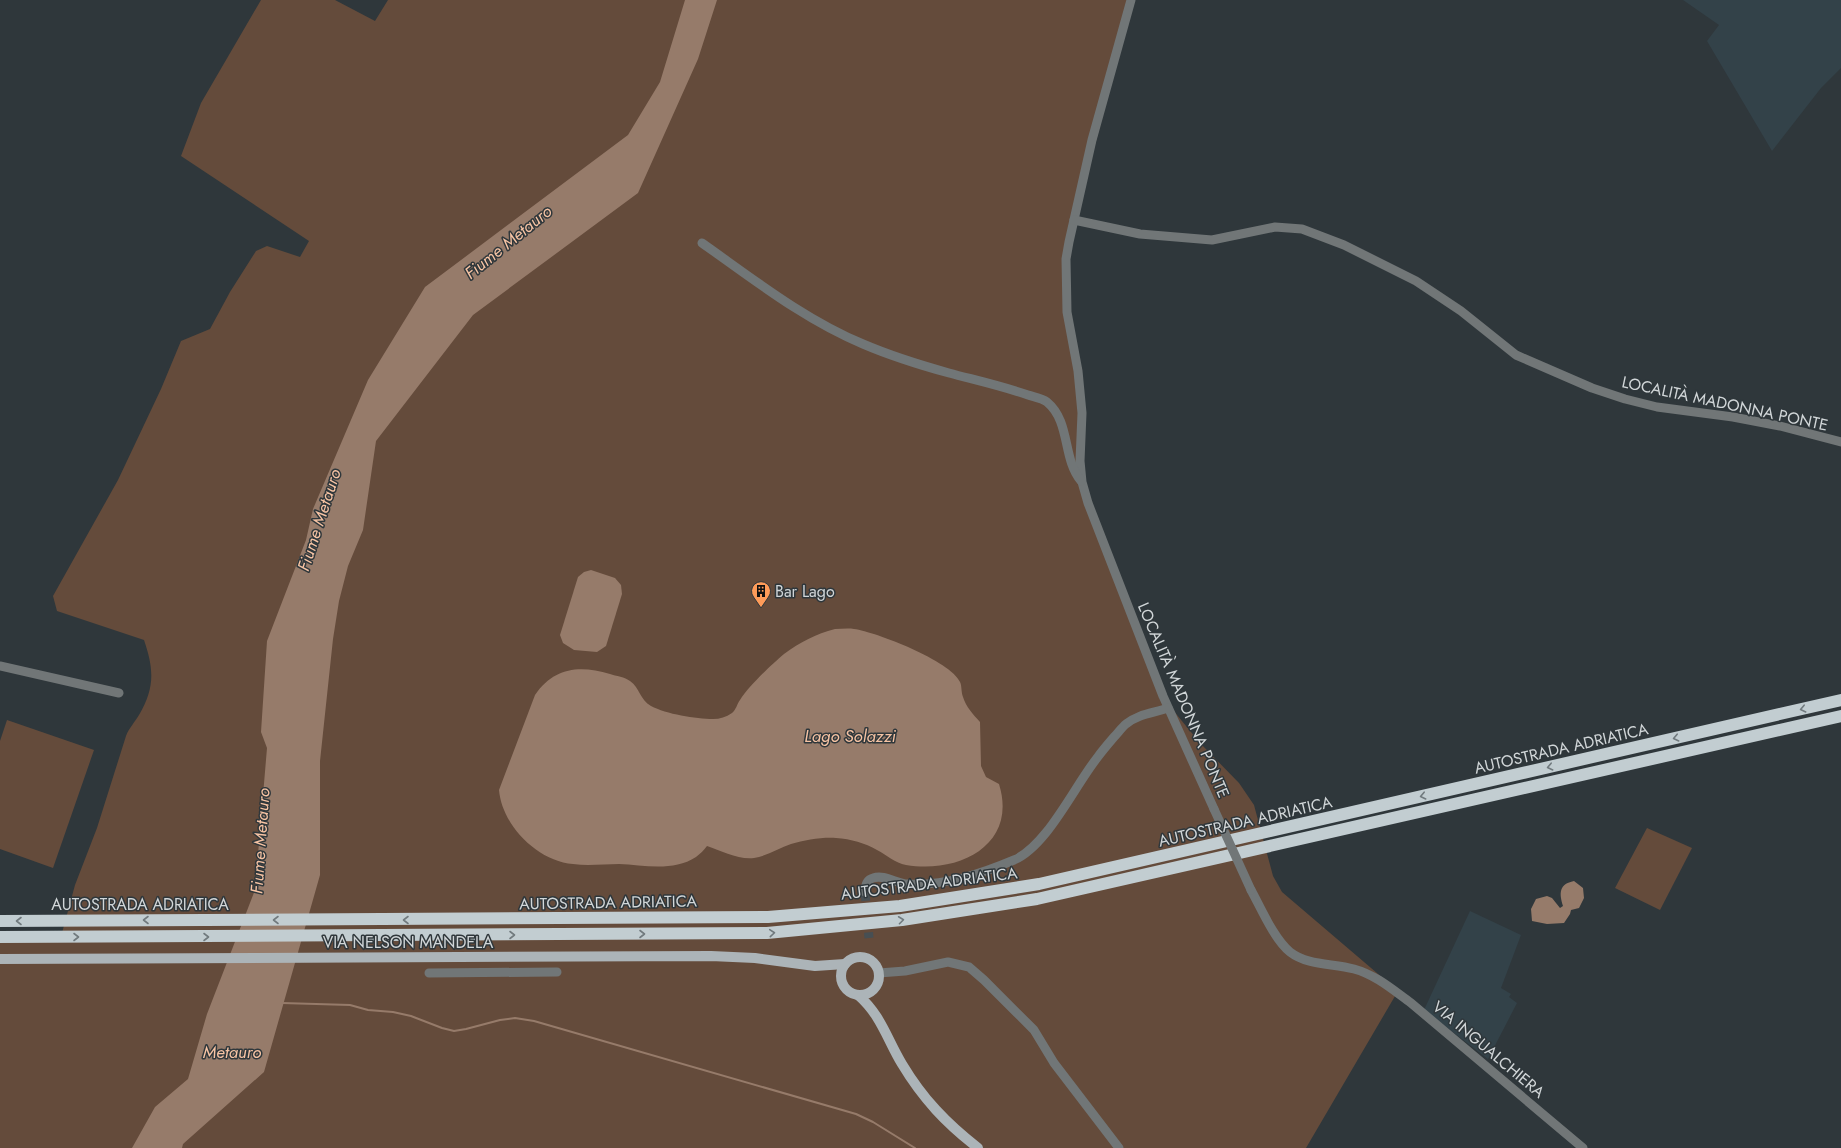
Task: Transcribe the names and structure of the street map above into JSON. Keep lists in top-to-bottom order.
{
  "streets": {
    "highway": ["AUTOSTRADA ADRIATICA"],
    "main road": ["VIA NELSON MANDELA"],
    "street": ["LOCALITÀ MADONNA PONTE", "VIA INGUALCHIERA"]
  },
  "crossings": [
    ["LOCALITÀ MADONNA PONTE", "VIA INGUALCHIERA"]
  ],
  "water": ["Fiume Metauro", "Lago Solazzi", "Metauro"],
  "places": {
    "building": ["Bar Lago"]
  }
}
